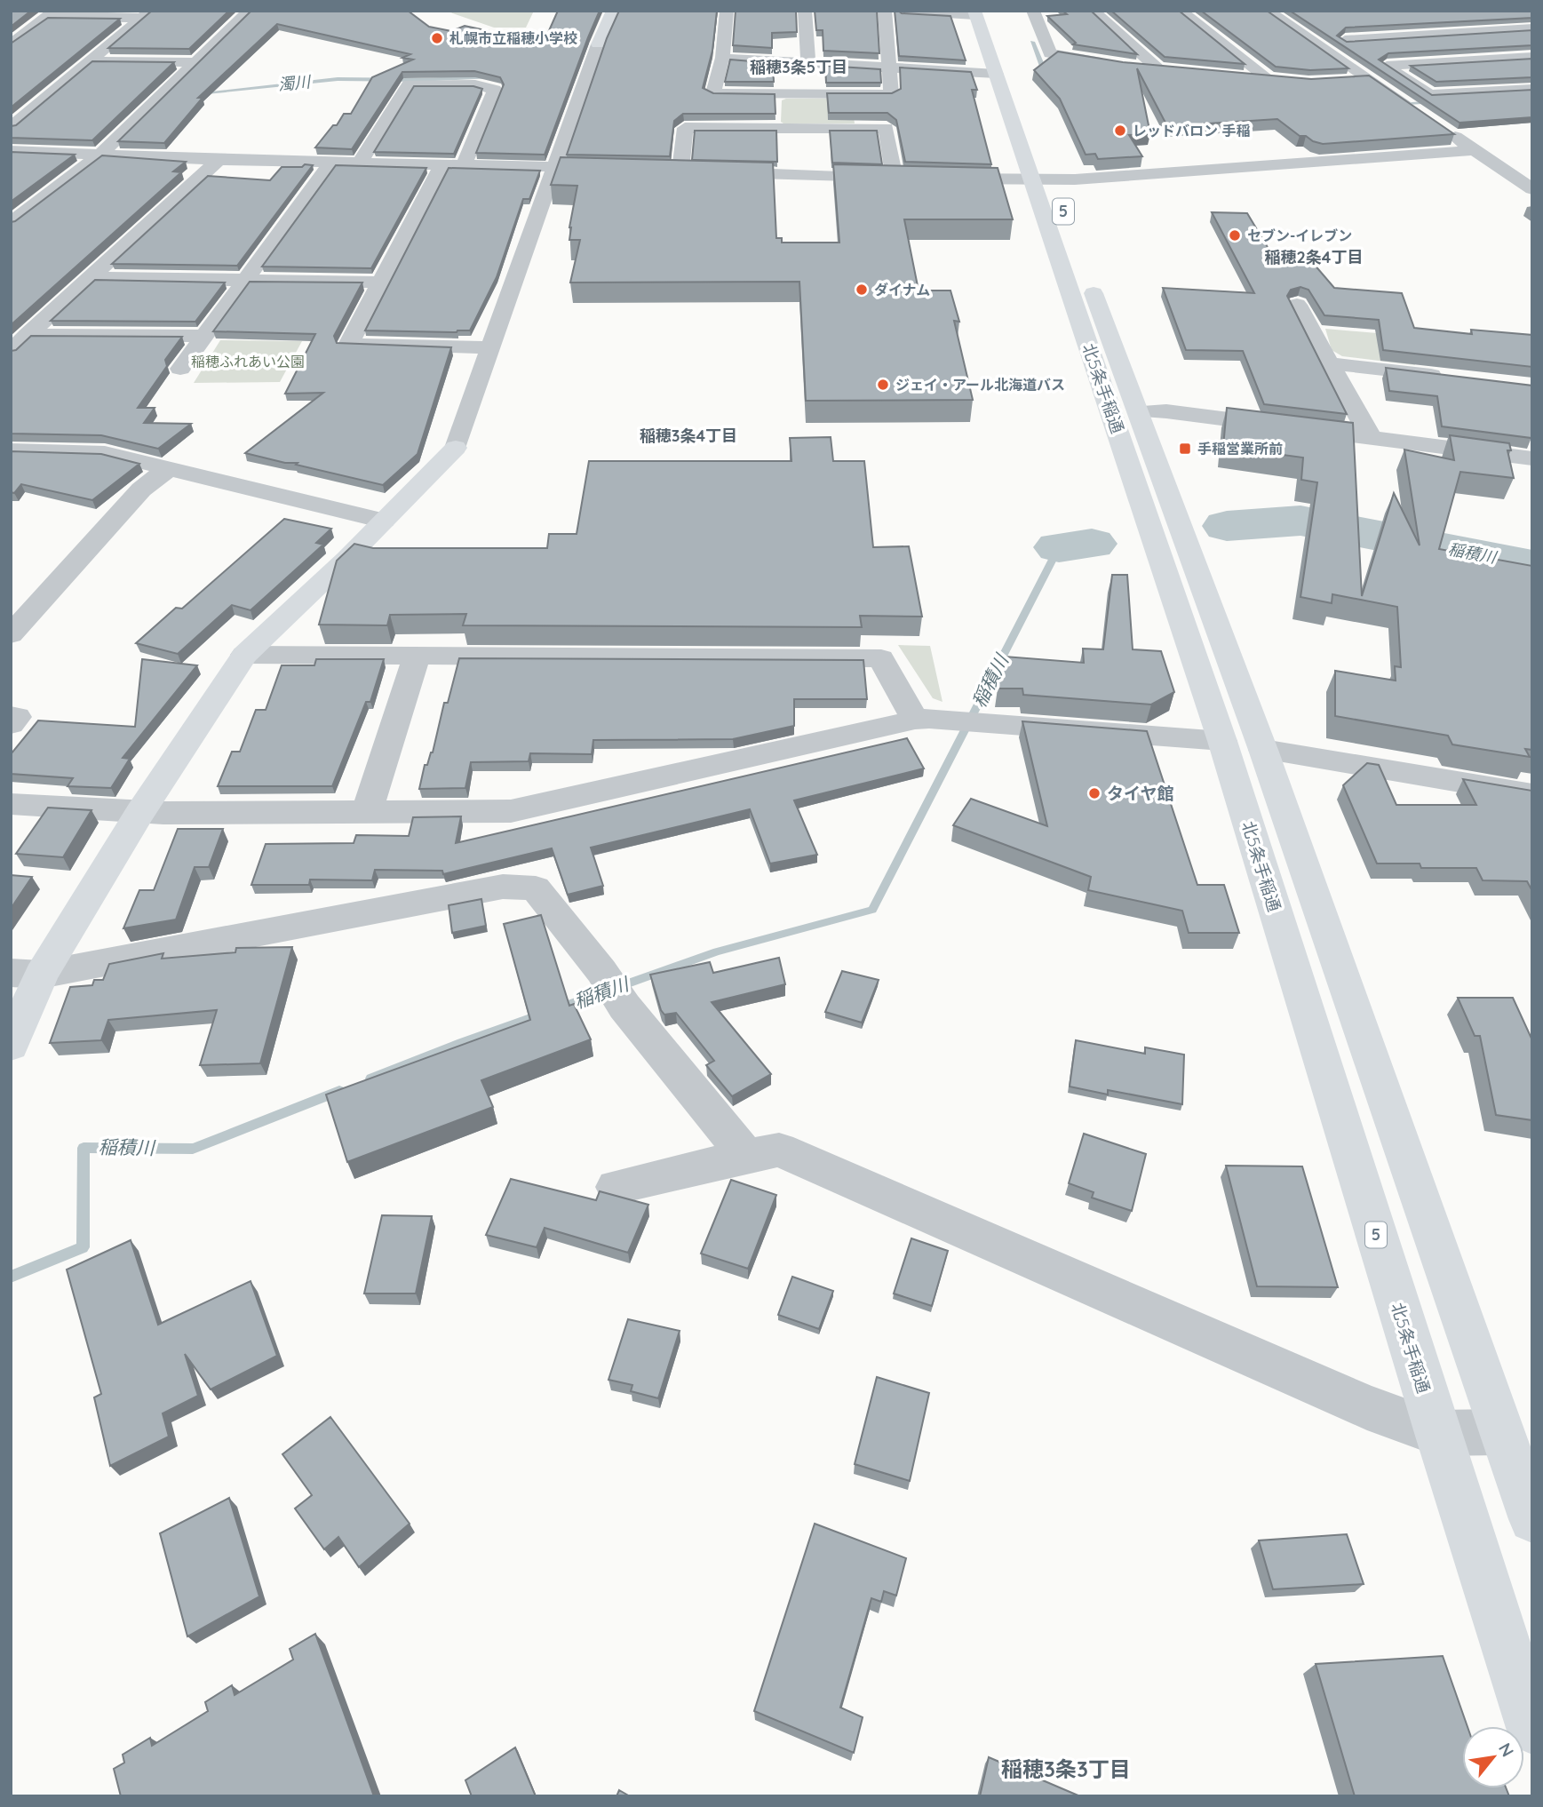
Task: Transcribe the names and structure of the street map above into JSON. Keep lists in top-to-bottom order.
{
  "streets": {
    "main road": ["5", "北5条手稲通"]
  },
  "crossings": [
    ["5", "北5条手稲通"]
  ],
  "districts": [
    "稲穂3条5丁目",
    "稲穂2条4丁目",
    "稲穂3条4丁目",
    "稲穂3条3丁目"
  ],
  "water": ["濁川", "稲積川"],
  "parks": ["稲穂ふれあい公園"],
  "places": {
    "other": [
      "札幌市立稲穂小学校",
      "レッドバロン 手稲",
      "セブン-イレブン",
      "ダイナム",
      "ジェイ・アール北海道バス",
      "タイヤ館"
    ],
    "transit": ["手稲営業所前"]
  },
  "north": "top right"
}
